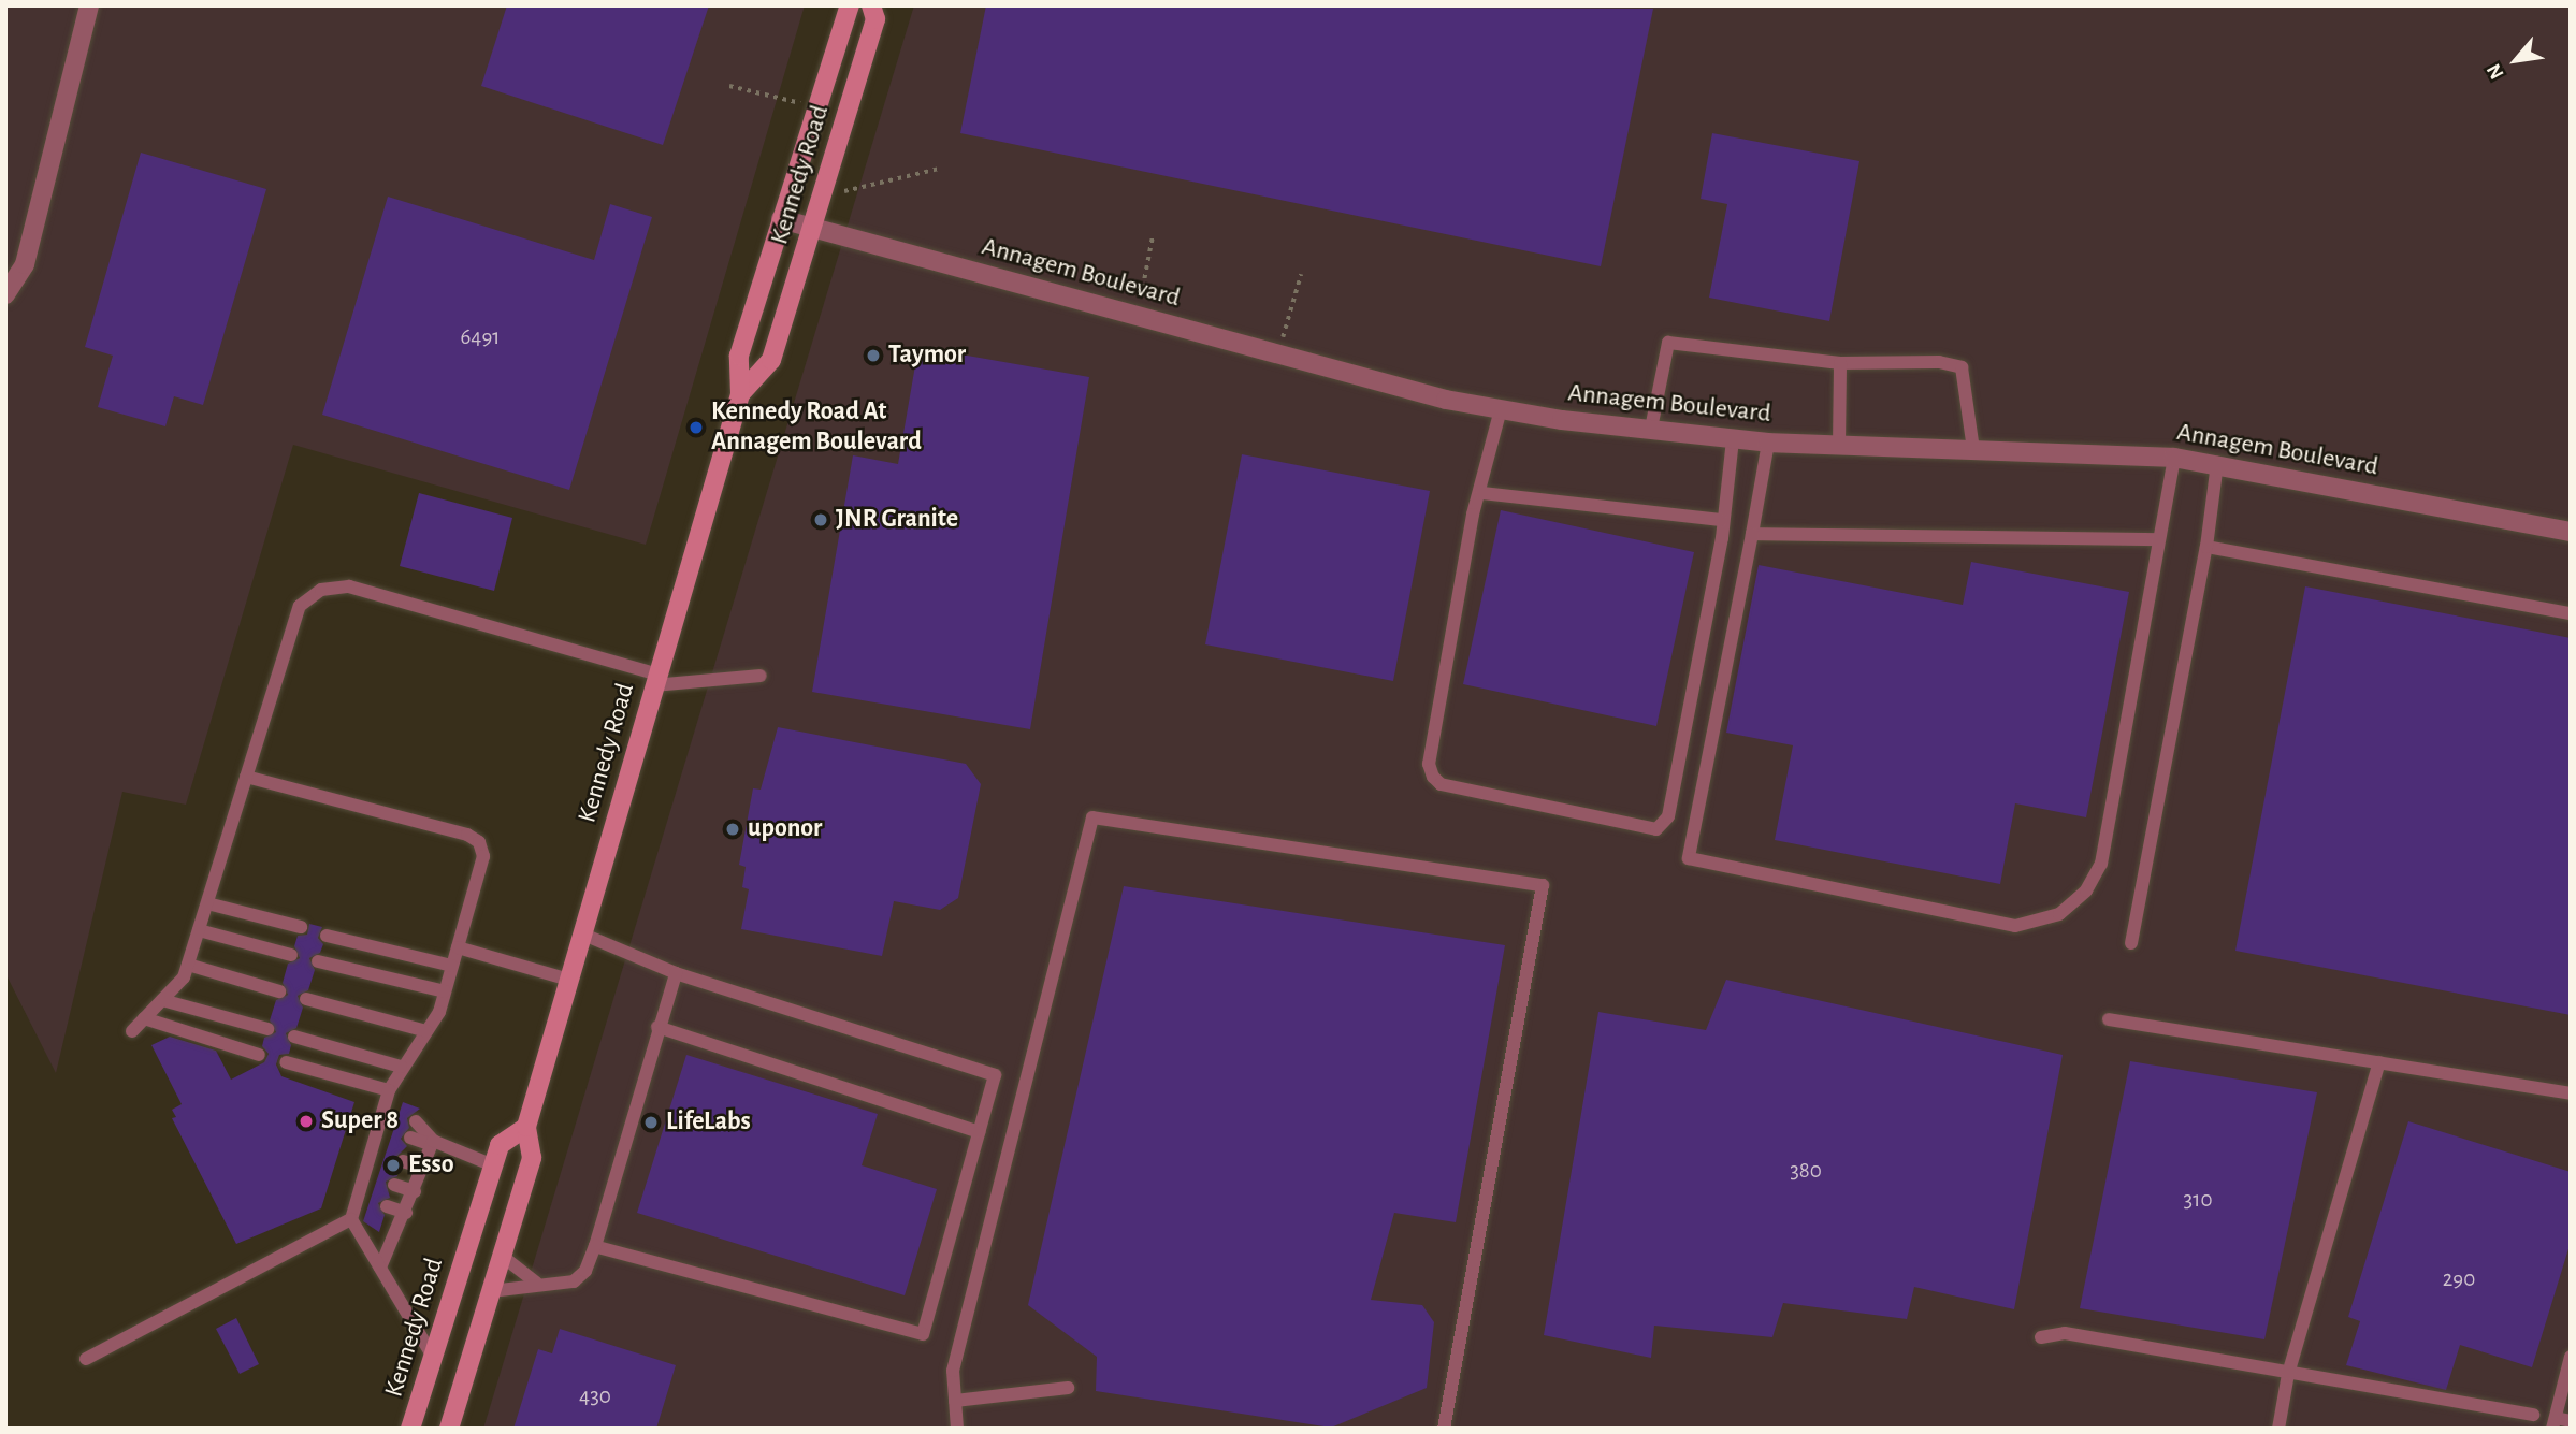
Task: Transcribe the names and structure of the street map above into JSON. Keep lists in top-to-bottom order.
{
  "streets": {
    "main road": ["Kennedy Road"],
    "street": ["Annagem Boulevard"]
  },
  "crossings": [
    ["Kennedy Road", "Annagem Boulevard"]
  ],
  "places": [
    "Taymor",
    "Kennedy Road At Annagem Boulevard",
    "JNR Granite",
    "uponor",
    "Super 8",
    "LifeLabs",
    "Esso"
  ],
  "house_numbers": [
    "6491",
    "380",
    "310",
    "290",
    "430"
  ],
  "north": "bottom left"
}
